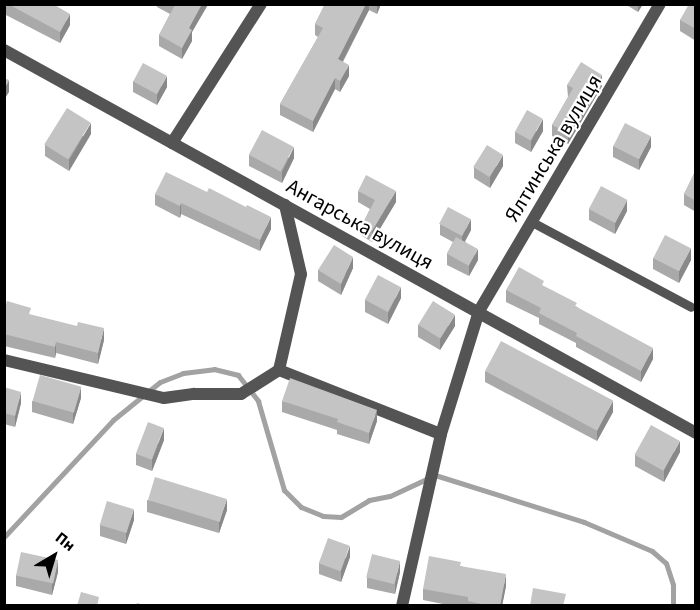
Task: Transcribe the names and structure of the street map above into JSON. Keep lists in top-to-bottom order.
{
  "streets": {
    "street": ["Ялтинська вулиця", "Ангарська вулиця"]
  },
  "crossings": [
    ["Ялтинська вулиця", "Ангарська вулиця"]
  ],
  "north": "top right"
}
